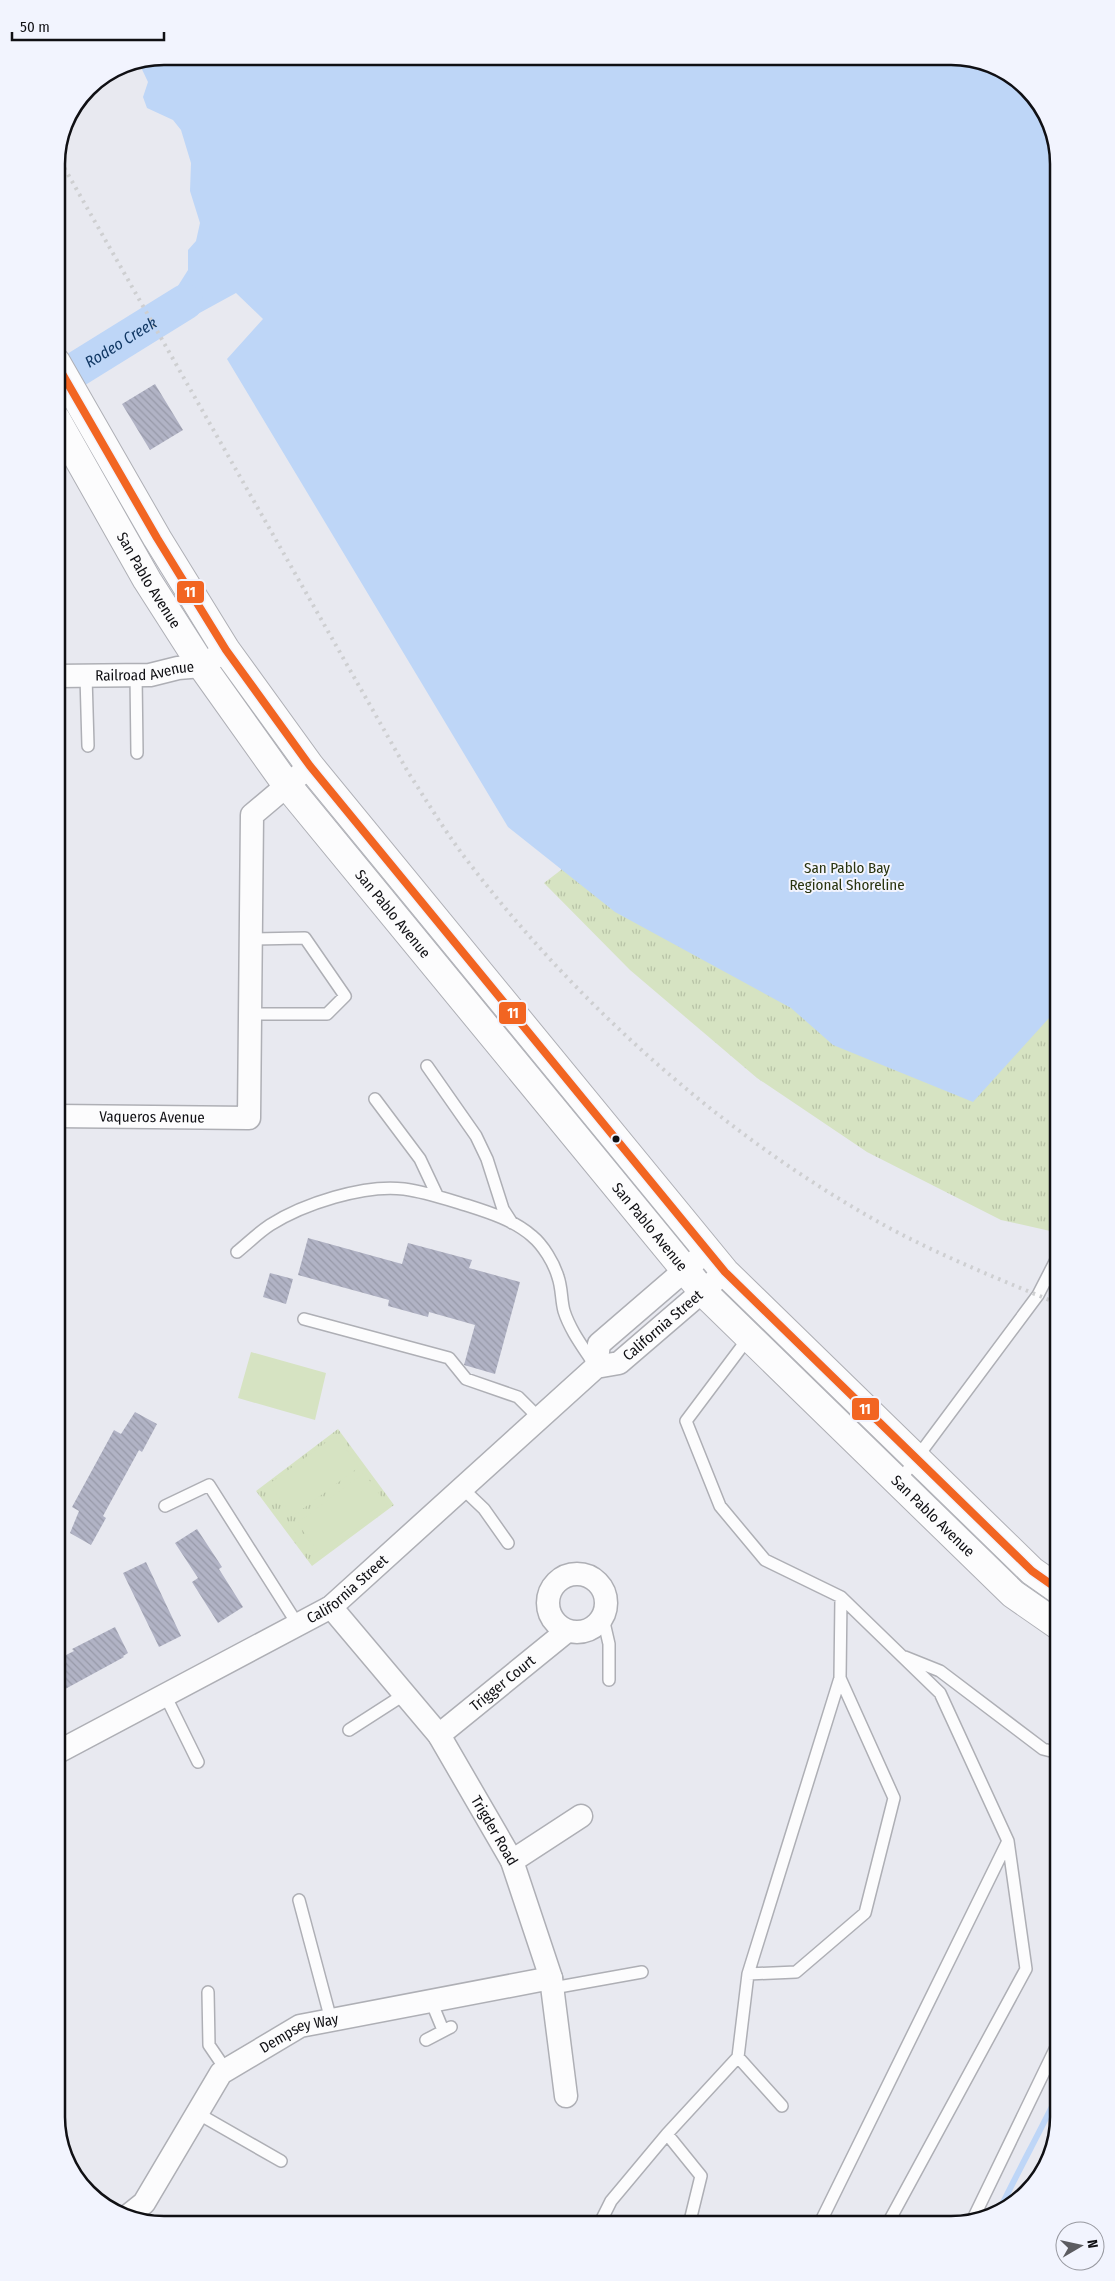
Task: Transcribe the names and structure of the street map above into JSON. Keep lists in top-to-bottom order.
{
  "streets": {
    "main road": ["San Pablo Avenue"],
    "street": [
      "Railroad Avenue",
      "Vaqueros Avenue",
      "California Street",
      "Trigger Court",
      "Trigder Road",
      "Dempsey Way"
    ]
  },
  "crossings": [
    ["San Pablo Avenue", "Railroad Avenue"],
    ["San Pablo Avenue", "California Street"],
    ["California Street", "Trigder Road"],
    ["Trigger Court", "Trigder Road"],
    ["Trigder Road", "Dempsey Way"]
  ],
  "water": ["Rodeo Creek"],
  "parks": ["San Pablo Bay Regional Shoreline"],
  "lines": ["transit line 11"],
  "scale_bar": "50 m",
  "north": "right"
}
